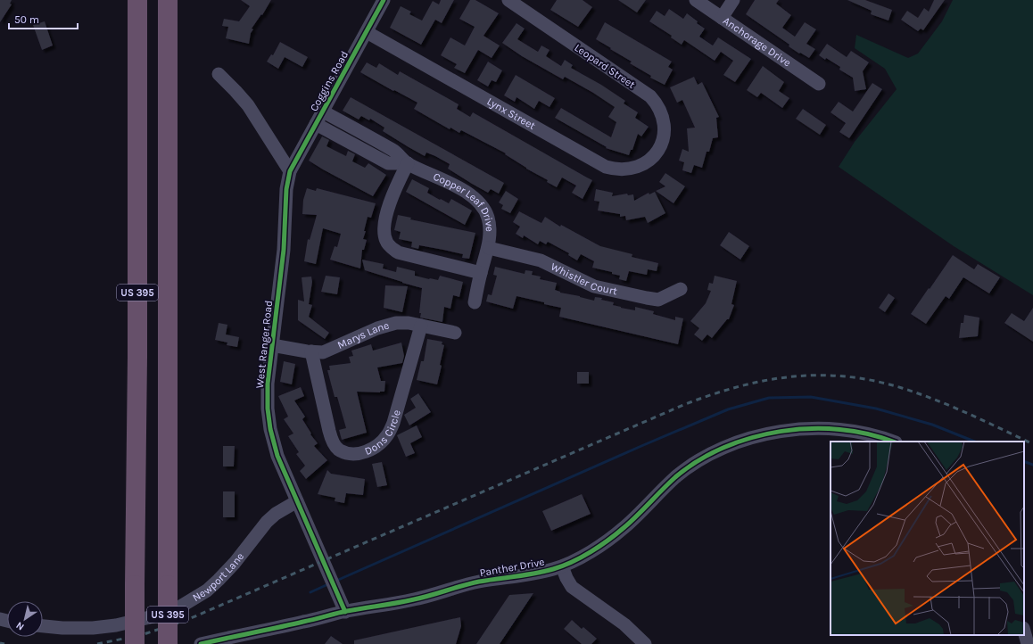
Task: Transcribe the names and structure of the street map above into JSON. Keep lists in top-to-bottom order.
{
  "streets": {
    "highway": ["US 395"],
    "street": [
      "Anchorage Drive",
      "Leopard Street",
      "Coggins Road",
      "Lynx Street",
      "Copper Leaf Drive",
      "Whistler Court",
      "Marys Lane",
      "West Ranger Road",
      "Dons Circle",
      "Panther Drive",
      "Newport Lane"
    ]
  },
  "crossings": [
    ["Leopard Street", "Lynx Street"],
    ["Coggins Road", "Lynx Street"],
    ["Coggins Road", "Copper Leaf Drive"],
    ["Coggins Road", "West Ranger Road"],
    ["Copper Leaf Drive", "Whistler Court"],
    ["Marys Lane", "West Ranger Road"],
    ["Marys Lane", "Dons Circle"],
    ["West Ranger Road", "Panther Drive"],
    ["West Ranger Road", "Newport Lane"]
  ],
  "scale_bar": "50 m",
  "north": "bottom left"
}
